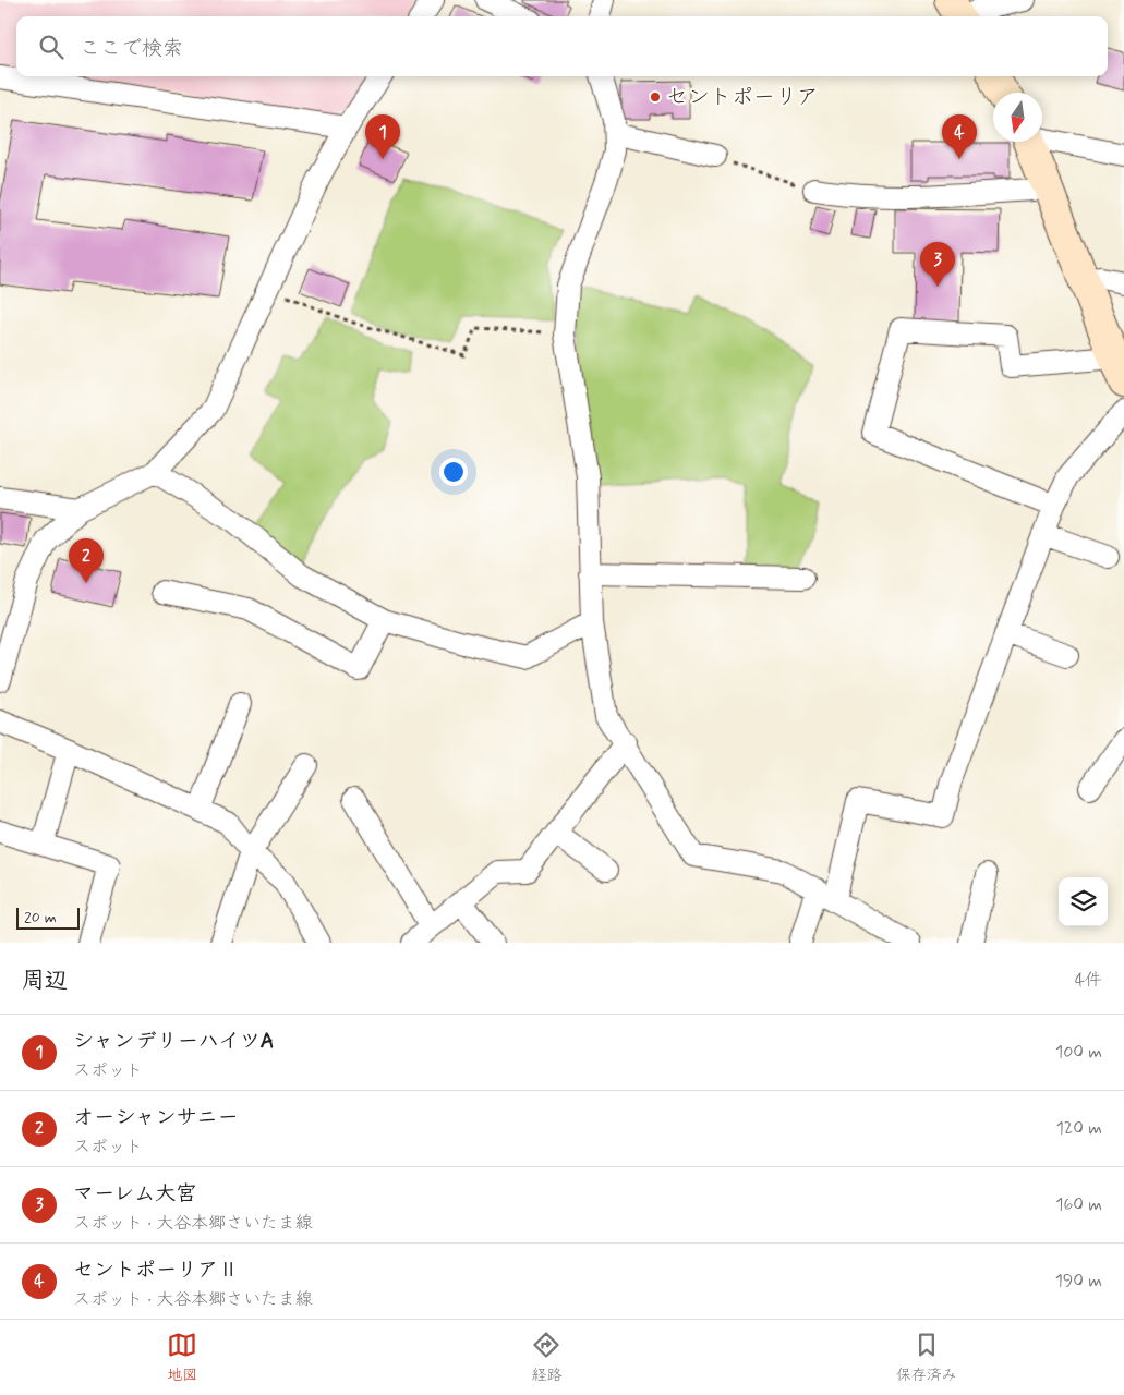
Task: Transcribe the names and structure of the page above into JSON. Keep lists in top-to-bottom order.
{
  "places": ["セントポーリア"],
  "scale_bar": "20 m",
  "north": "bottom",
  "page": {
    "search": "ここで検索",
    "pins": [
      "1",
      "4",
      "3",
      "2"
    ],
    "scale": "20 m",
    "heading": ["周辺", "4件"],
    "list": [
      {
        "mark": "1",
        "name": "シャンデリーハイツA",
        "note": "スポット",
        "value": "100 m"
      },
      {
        "mark": "2",
        "name": "オーシャンサニー",
        "note": "スポット",
        "value": "120 m"
      },
      {
        "mark": "3",
        "name": "マーレム大宮",
        "note": "スポット · 大谷本郷さいたま線",
        "value": "160 m"
      },
      {
        "mark": "4",
        "name": "セントポーリアⅡ",
        "note": "スポット · 大谷本郷さいたま線",
        "value": "190 m"
      }
    ],
    "nav": ["地図", "経路", "保存済み"]
  }
}
